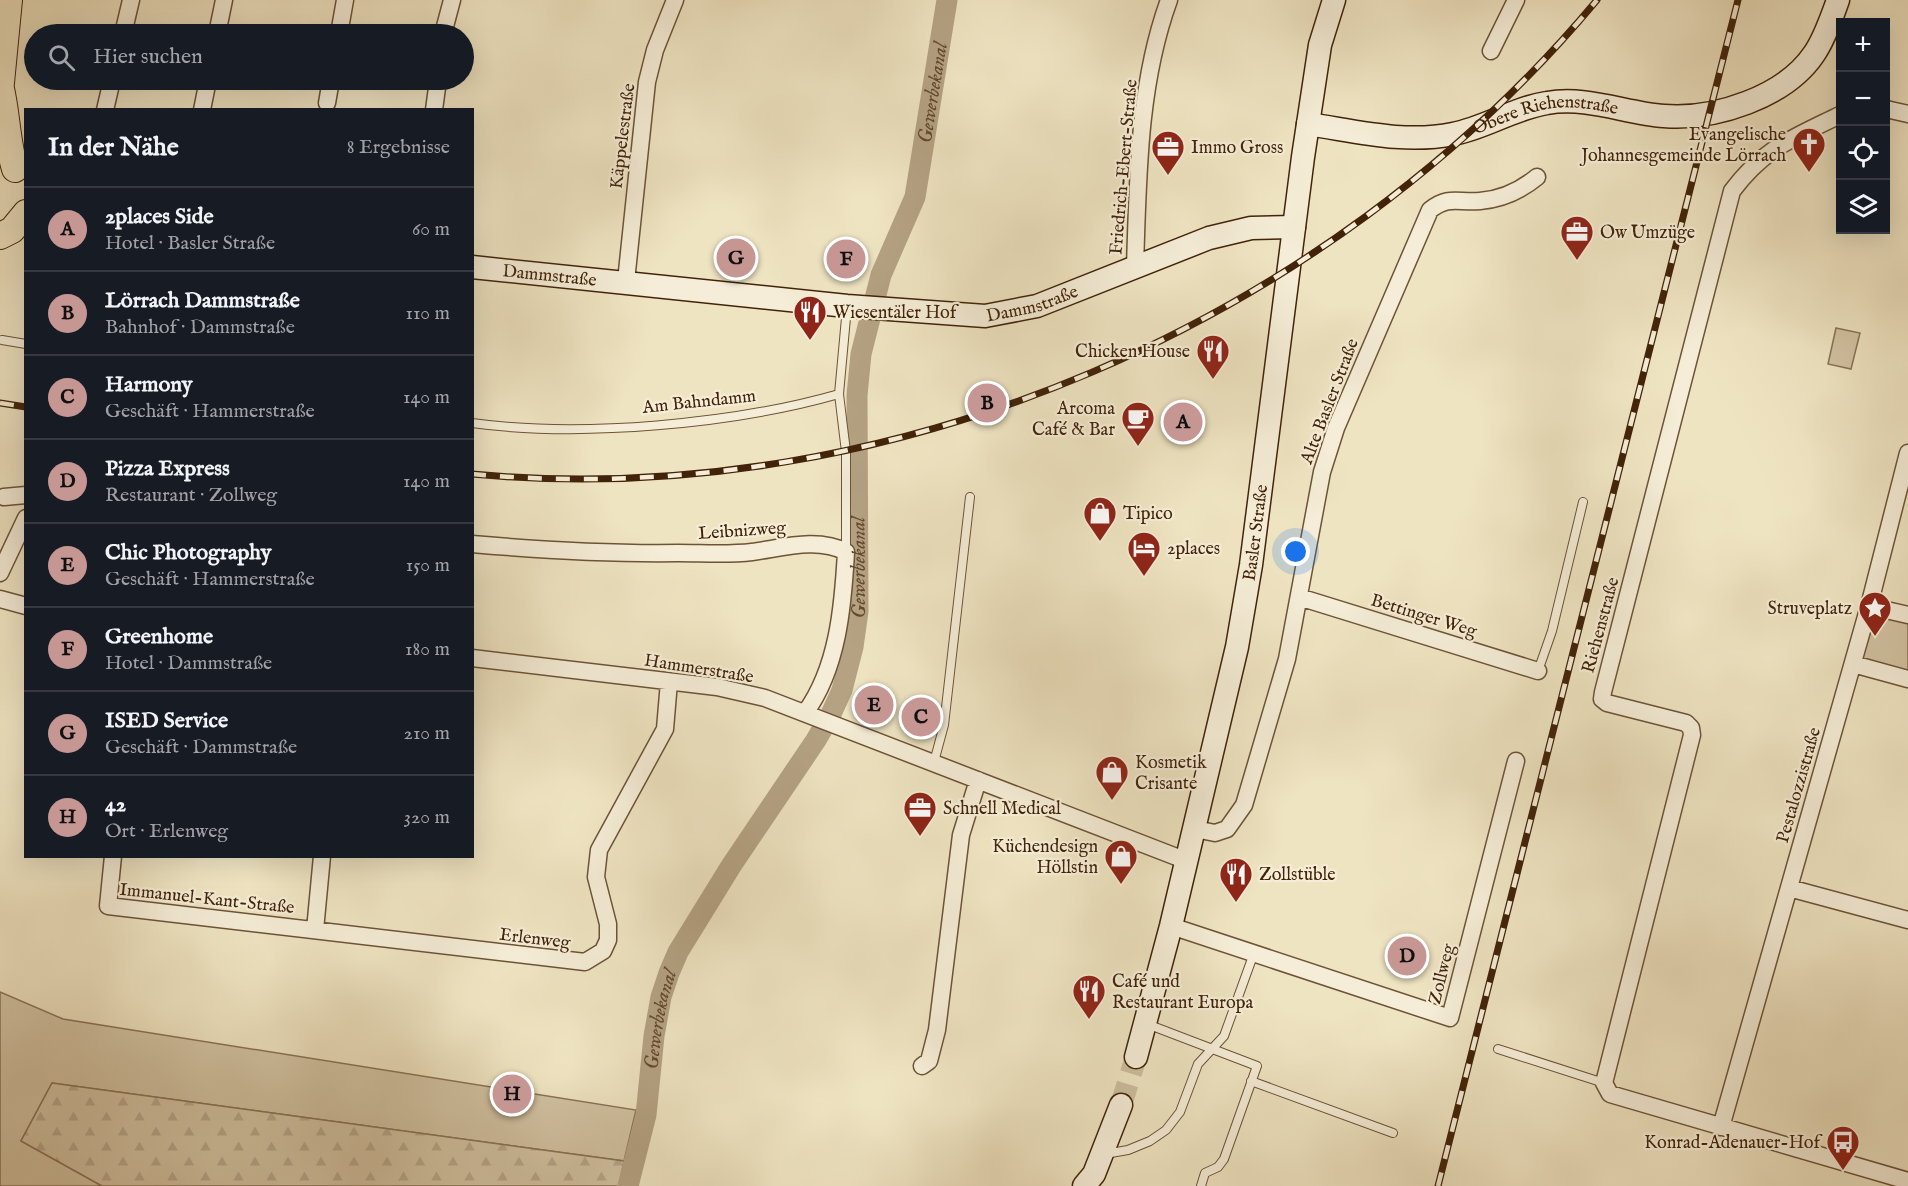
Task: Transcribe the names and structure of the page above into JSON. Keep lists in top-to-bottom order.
{
  "streets": {
    "main road": ["Obere Riehenstraße", "Dammstraße", "Basler Straße"],
    "street": [
      "Käppelestraße",
      "Friedrich-Ebert-Straße",
      "Alte Basler Straße",
      "Leibnizweg",
      "Bettinger Weg",
      "Riehenstraße",
      "Hammerstraße",
      "Pestalozzistraße",
      "Immanuel-Kant-Straße",
      "Erlenweg",
      "Zollweg"
    ],
    "lane": ["Am Bahndamm"]
  },
  "crossings": [
    ["Obere Riehenstraße", "Basler Straße"],
    ["Käppelestraße", "Dammstraße"],
    ["Friedrich-Ebert-Straße", "Dammstraße"],
    ["Dammstraße", "Basler Straße"],
    ["Alte Basler Straße", "Basler Straße"],
    ["Alte Basler Straße", "Bettinger Weg"],
    ["Basler Straße", "Hammerstraße"],
    ["Basler Straße", "Zollweg"],
    ["Hammerstraße", "Erlenweg"],
    ["Immanuel-Kant-Straße", "Erlenweg"]
  ],
  "water": ["Gewerbekanal"],
  "places": {
    "church": ["Evangelische Johannesgemeinde Lörrach"],
    "office": ["Immo Gross", "Ow Umzüge", "Schnell Medical"],
    "restaurant": [
      "Wiesentäler Hof",
      "Chicken House",
      "Zollstüble",
      "Café und Restaurant Europa"
    ],
    "cafe": ["Arcoma Café & Bar"],
    "shop": ["Tipico", "Kosmetik Crisante", "Küchendesign Höllstin"],
    "hotel": ["2places"],
    "place": ["Struveplatz"],
    "bus stop": ["Konrad-Adenauer-Hof"]
  },
  "page": {
    "map_buttons": ["+", "−"],
    "search": "Hier suchen",
    "heading": ["In der Nähe", "8 Ergebnisse"],
    "list": [
      {
        "mark": "A",
        "name": "2places Side",
        "note": "Hotel · Basler Straße",
        "value": "60 m"
      },
      {
        "mark": "B",
        "name": "Lörrach Dammstraße",
        "note": "Bahnhof · Dammstraße",
        "value": "110 m"
      },
      {
        "mark": "C",
        "name": "Harmony",
        "note": "Geschäft · Hammerstraße",
        "value": "140 m"
      },
      {
        "mark": "D",
        "name": "Pizza Express",
        "note": "Restaurant · Zollweg",
        "value": "140 m"
      },
      {
        "mark": "E",
        "name": "Chic Photography",
        "note": "Geschäft · Hammerstraße",
        "value": "150 m"
      },
      {
        "mark": "F",
        "name": "Greenhome",
        "note": "Hotel · Dammstraße",
        "value": "180 m"
      },
      {
        "mark": "G",
        "name": "ISED Service",
        "note": "Geschäft · Dammstraße",
        "value": "210 m"
      },
      {
        "mark": "H",
        "name": "42",
        "note": "Ort · Erlenweg",
        "value": "320 m"
      }
    ],
    "pins": [
      "G",
      "F",
      "B",
      "A",
      "E",
      "C",
      "D",
      "H"
    ]
  }
}
